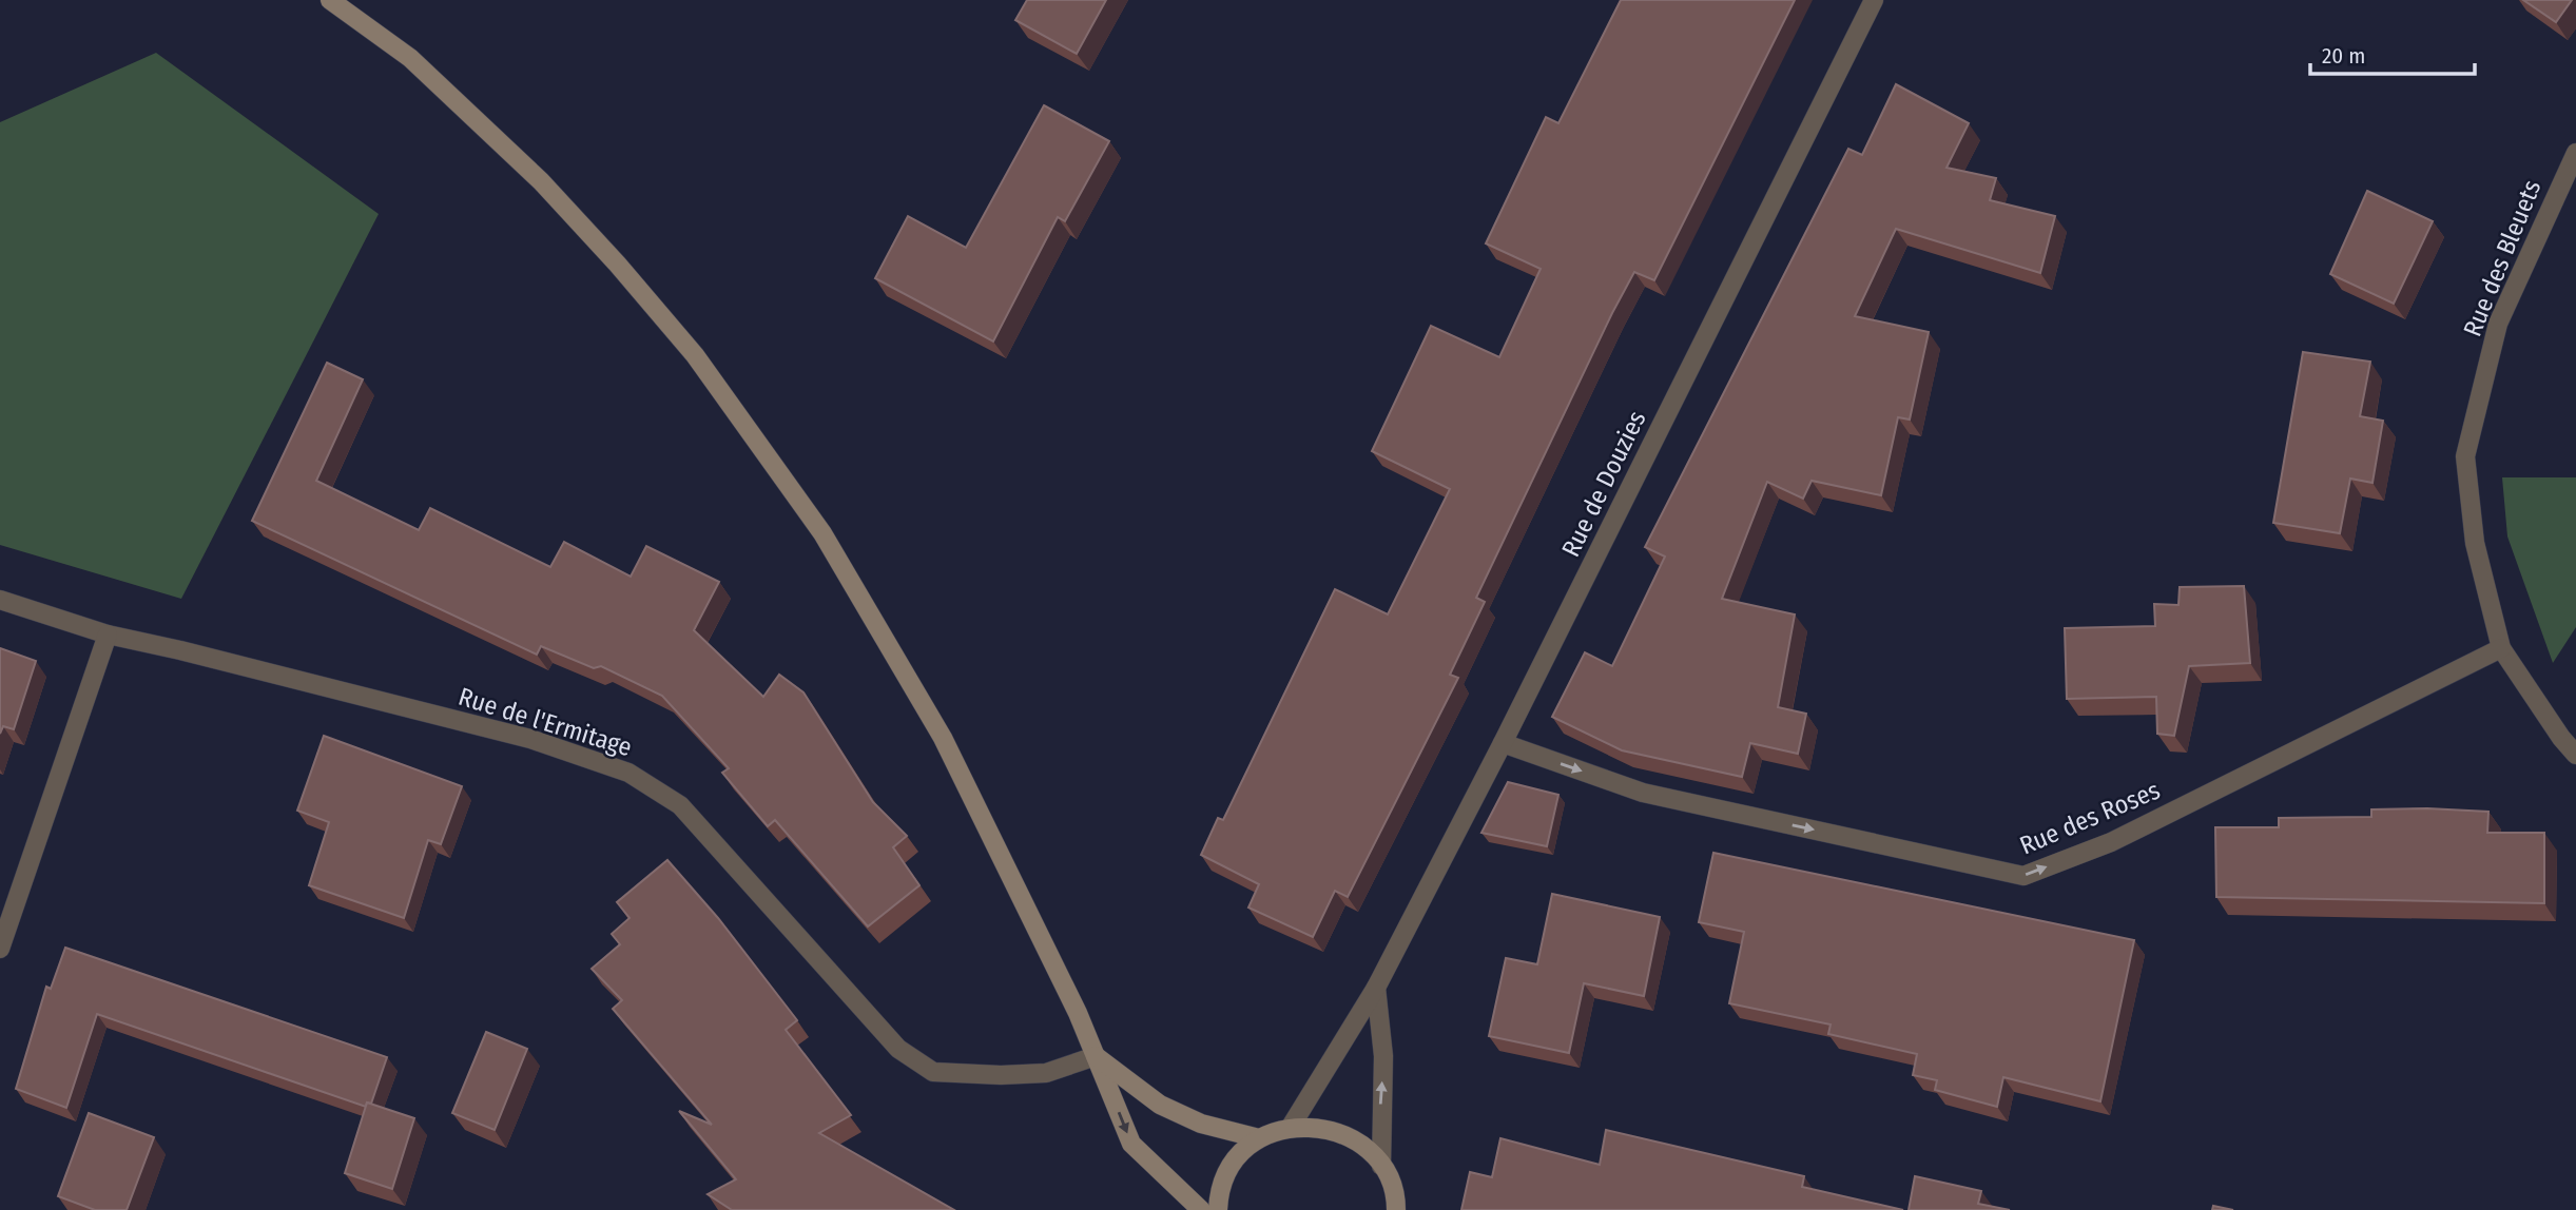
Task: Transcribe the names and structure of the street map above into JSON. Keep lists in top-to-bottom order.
{
  "streets": {
    "street": [
      "Rue des Bleuets",
      "Rue de Douzies",
      "Rue de l'Ermitage",
      "Rue des Roses"
    ]
  },
  "crossings": [
    ["Rue des Bleuets", "Rue des Roses"],
    ["Rue de Douzies", "Rue des Roses"]
  ],
  "one_way": ["Rue des Roses"],
  "scale_bar": "20 m"
}
